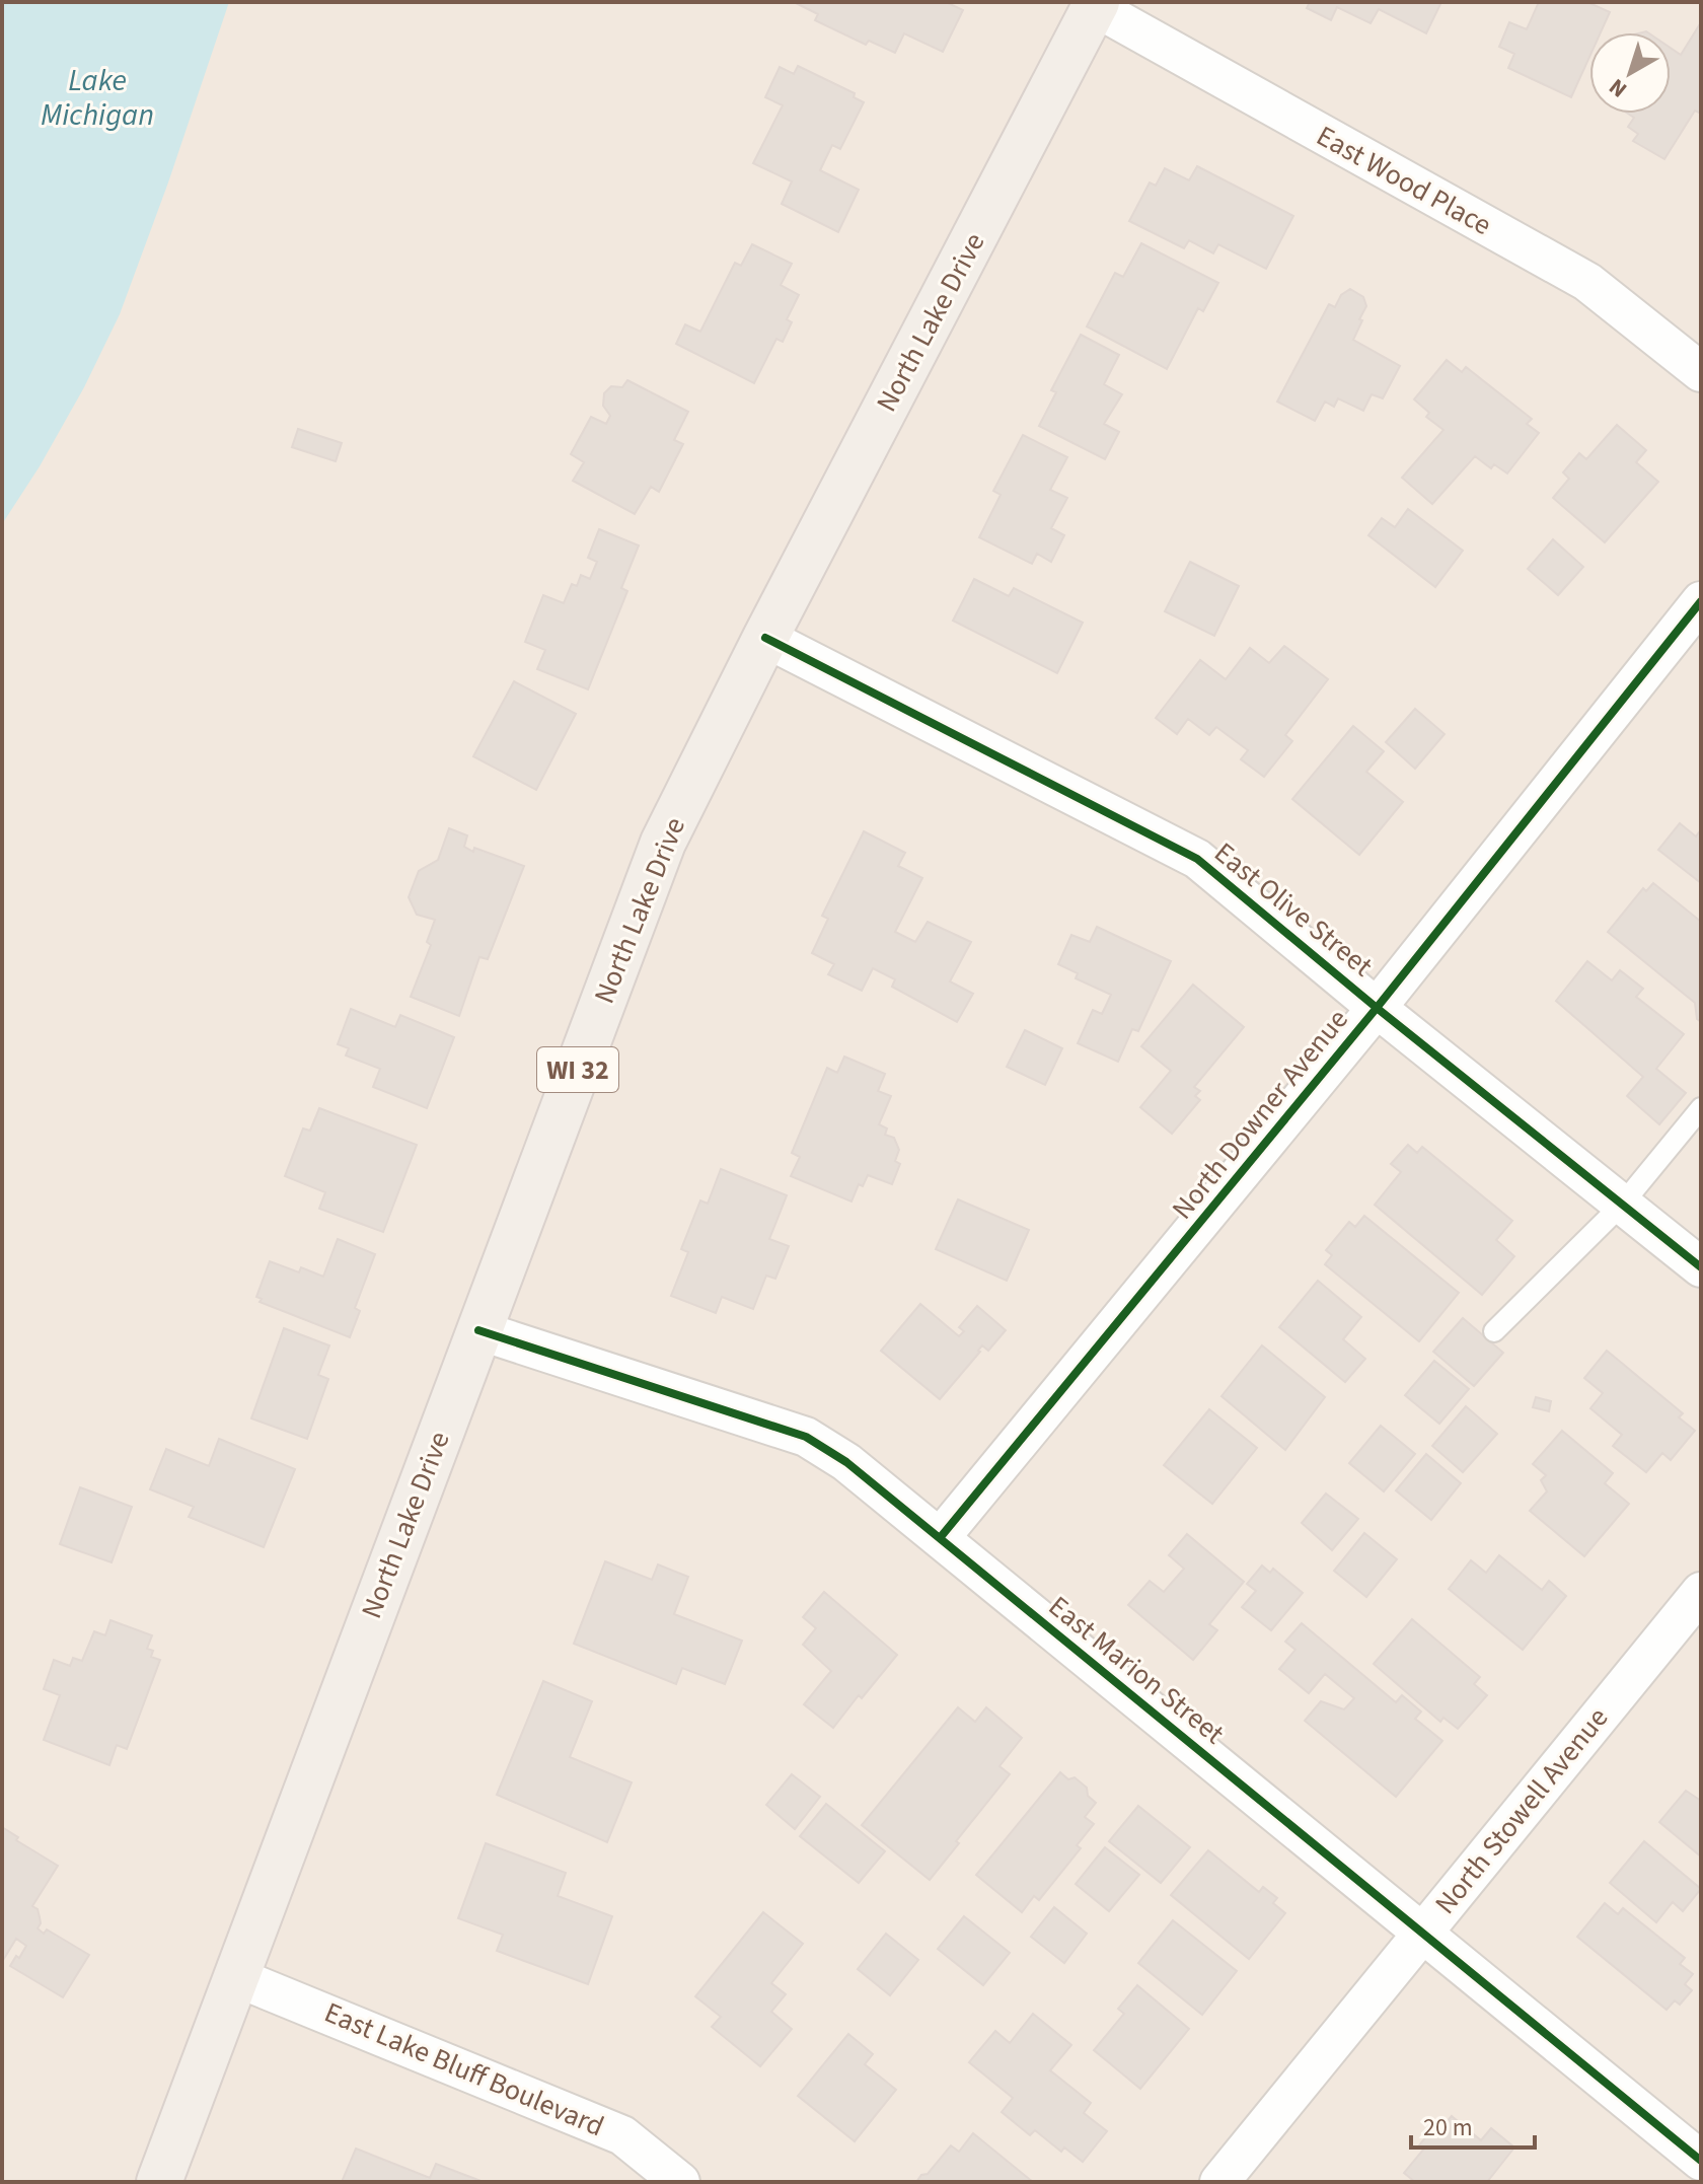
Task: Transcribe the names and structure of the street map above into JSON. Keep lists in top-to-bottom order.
{
  "streets": {
    "main road": ["North Lake Drive", "WI 32"],
    "street": [
      "East Wood Place",
      "East Olive Street",
      "North Downer Avenue",
      "East Marion Street",
      "North Stowell Avenue",
      "East Lake Bluff Boulevard"
    ]
  },
  "crossings": [
    ["East Wood Place", "North Lake Drive"],
    ["North Lake Drive", "East Olive Street"],
    ["North Lake Drive", "East Marion Street"],
    ["North Lake Drive", "East Lake Bluff Boulevard"],
    ["East Olive Street", "North Downer Avenue"],
    ["North Downer Avenue", "East Marion Street"],
    ["East Marion Street", "North Stowell Avenue"]
  ],
  "water": ["Lake Michigan"],
  "scale_bar": "20 m",
  "north": "bottom left"
}
